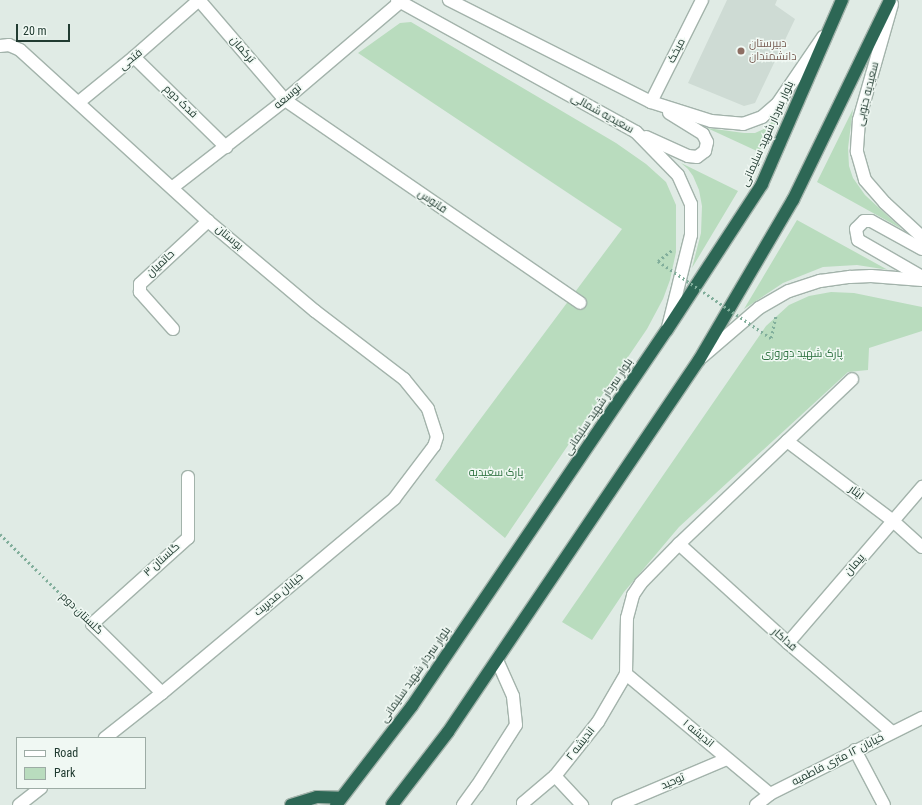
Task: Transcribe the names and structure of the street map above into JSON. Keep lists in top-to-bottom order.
{
  "streets": {
    "highway": ["بلوار سردار شهید سلیمانی"],
    "street": [
      "ترکمان",
      "میخک",
      "فتحی",
      "سعیدیه جنوبی",
      "توسعه",
      "فدک دوم",
      "سعیدیه شمالی",
      "فانوس",
      "بوستان",
      "حاتمیان",
      "ایثار",
      "گلستان ۳",
      "پیمان",
      "خیابان مدیریت",
      "گلستان دوم",
      "فداکار",
      "اندیشه ۱",
      "اندیشه ۲",
      "خیابان ۱۲ متری فاطمیه",
      "توحید"
    ]
  },
  "crossings": [
    ["ترکمان", "فتحی"],
    ["ترکمان", "توسعه"],
    ["ترکمان", "فانوس"],
    ["فتحی", "فدک دوم"],
    ["فتحی", "بوستان"],
    ["توسعه", "فدک دوم"],
    ["توسعه", "سعیدیه شمالی"],
    ["توسعه", "فانوس"],
    ["توسعه", "بوستان"],
    ["سعیدیه شمالی", "بلوار سردار شهید سلیمانی"],
    ["بوستان", "حاتمیان"],
    ["بوستان", "خیابان مدیریت"],
    ["ایثار", "پیمان"],
    ["گلستان ۳", "گلستان دوم"],
    ["پیمان", "فداکار"],
    ["خیابان مدیریت", "گلستان دوم"],
    ["فداکار", "خیابان ۱۲ متری فاطمیه"],
    ["اندیشه ۱", "اندیشه ۲"],
    ["اندیشه ۱", "خیابان ۱۲ متری فاطمیه"],
    ["اندیشه ۱", "توحید"]
  ],
  "parks": ["پارک شهید دوروزی", "پارک سعیدیه"],
  "places": ["دبیرستان دانشمندان"],
  "legend": ["Road", "Park"],
  "scale_bar": "20 m"
}
